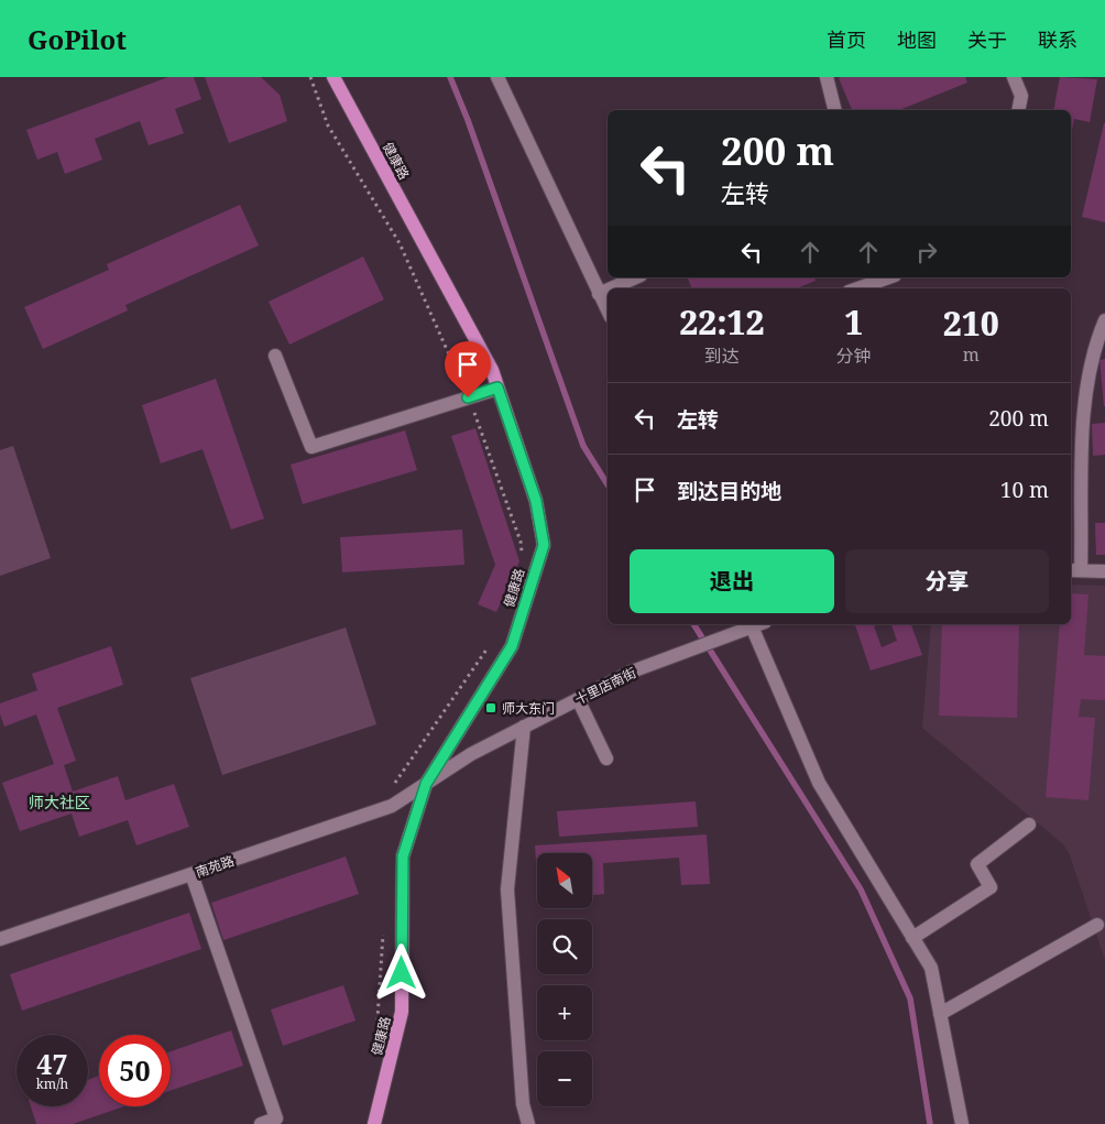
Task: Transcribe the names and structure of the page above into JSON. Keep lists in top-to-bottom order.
{
  "streets": {
    "main road": ["健康路"],
    "street": ["十里店南街", "南苑路"]
  },
  "crossings": [
    ["健康路", "十里店南街"],
    ["健康路", "南苑路"],
    ["十里店南街", "南苑路"]
  ],
  "districts": ["师大社区"],
  "places": {
    "transit": ["师大东门"]
  },
  "north": "top left",
  "page": {
    "header": "GoPilot",
    "nav": [
      "首页",
      "地图",
      "关于",
      "联系"
    ],
    "turn": ["200 m", "左转"],
    "eta": [
      "22:12",
      "到达",
      "1",
      "分钟",
      "210",
      "m"
    ],
    "list": [
      {
        "name": "左转",
        "value": "200 m"
      },
      {
        "name": "到达目的地",
        "value": "10 m"
      }
    ],
    "buttons": ["退出", "分享"],
    "map_buttons": ["+", "−"],
    "speed": "47 km/h",
    "limit": "50"
  }
}
